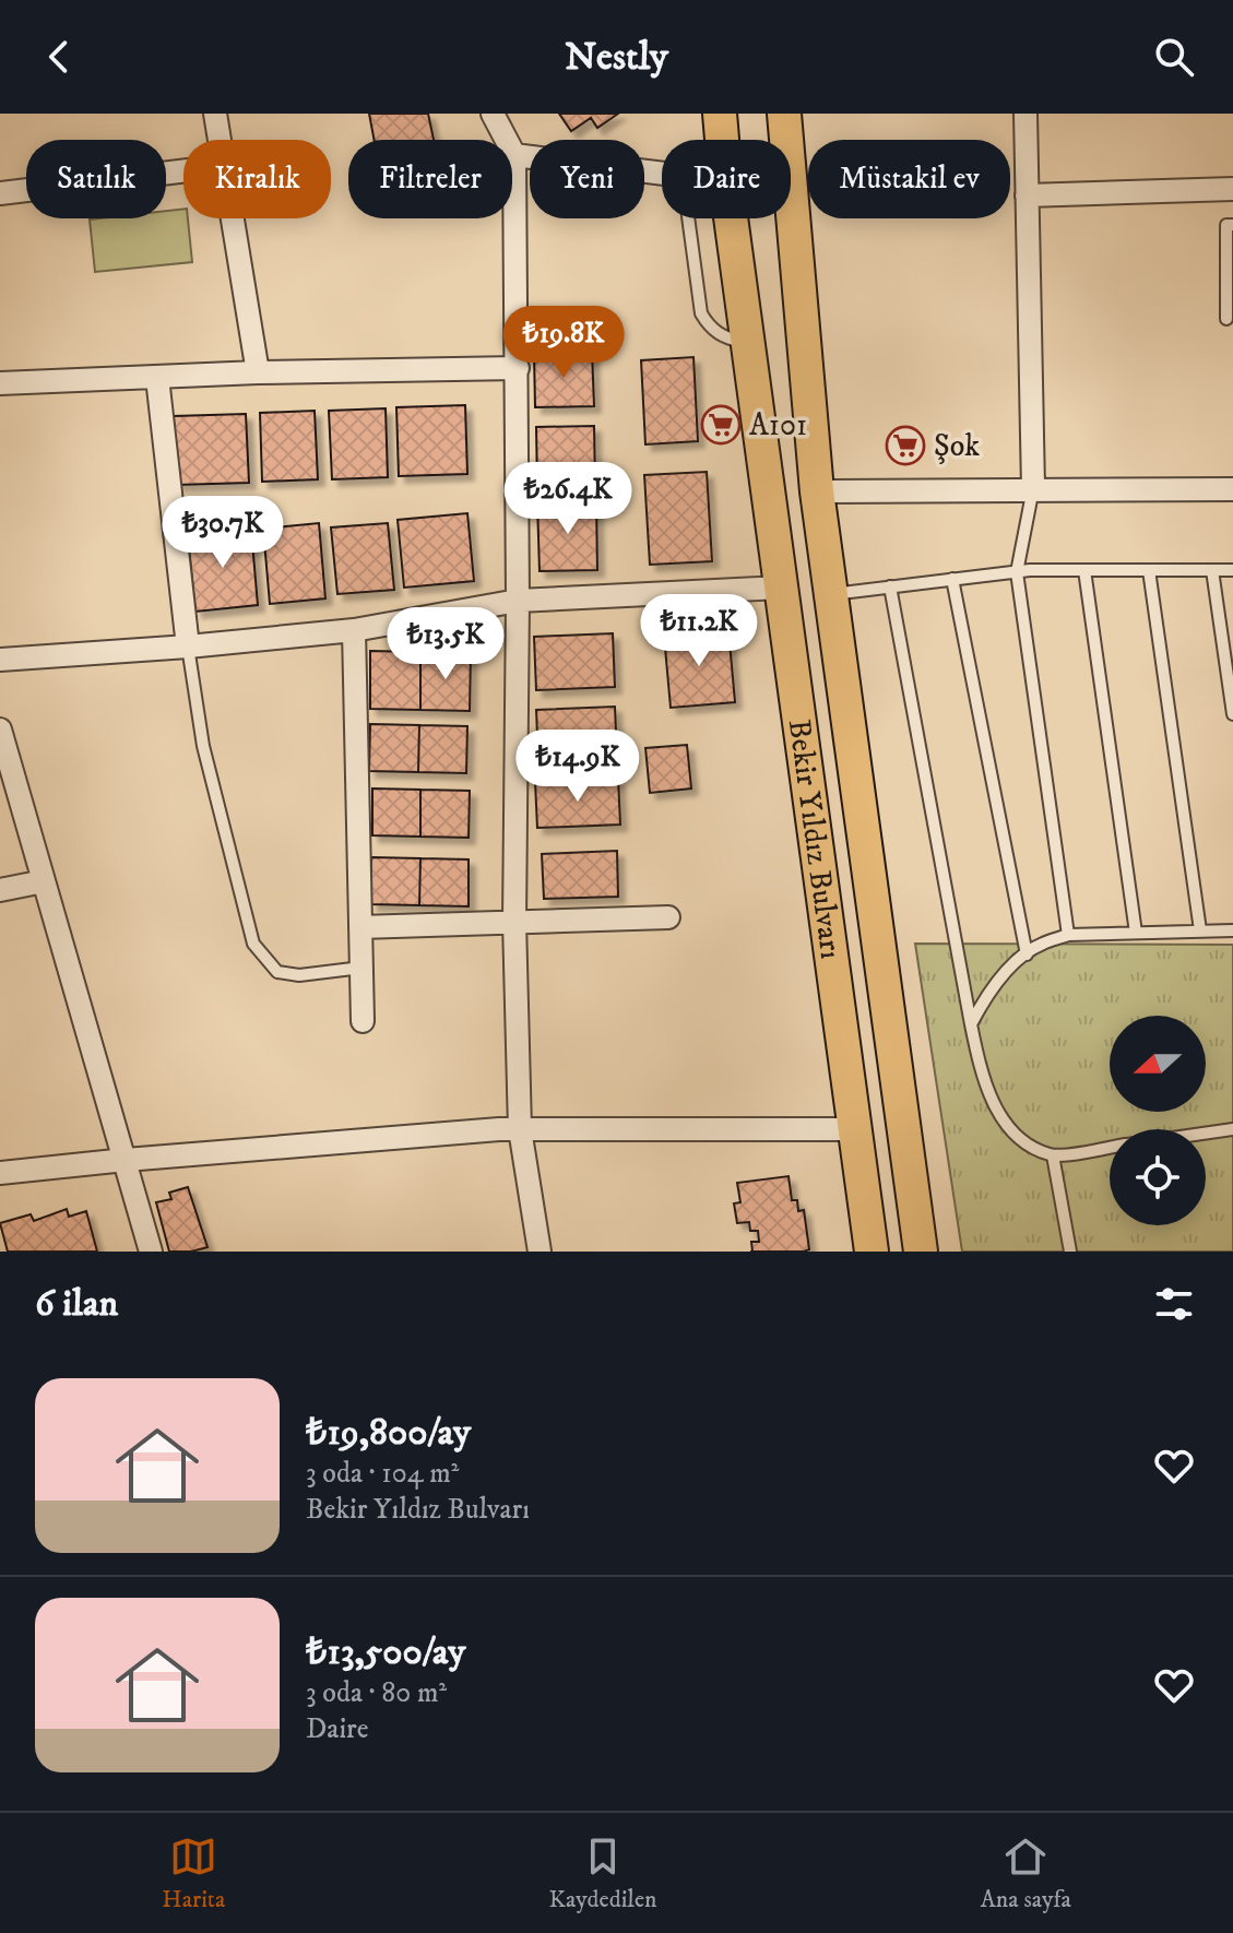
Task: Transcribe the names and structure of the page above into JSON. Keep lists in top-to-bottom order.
{
  "streets": {
    "main road": ["Bekir Yıldız Bulvarı"]
  },
  "places": {
    "supermarket": ["A101", "Şok"]
  },
  "north": "left",
  "page": {
    "header": "Nestly",
    "chip": [
      "Satılık",
      "Kiralık",
      "Filtreler",
      "Yeni",
      "Daire",
      "Müstakil ev"
    ],
    "price": [
      "₺19.8K",
      "₺26.4K",
      "₺30.7K",
      "₺11.2K",
      "₺13.5K",
      "₺14.9K"
    ],
    "heading": "6 ilan",
    "list": [
      {
        "name": "₺19,800/ay",
        "note": "3 oda · 104 m² · Bekir Yıldız Bulvarı"
      },
      {
        "name": "₺13,500/ay",
        "note": "3 oda · 80 m² · Daire"
      }
    ],
    "tabs": ["Harita", "Kaydedilen", "Ana sayfa"]
  }
}
